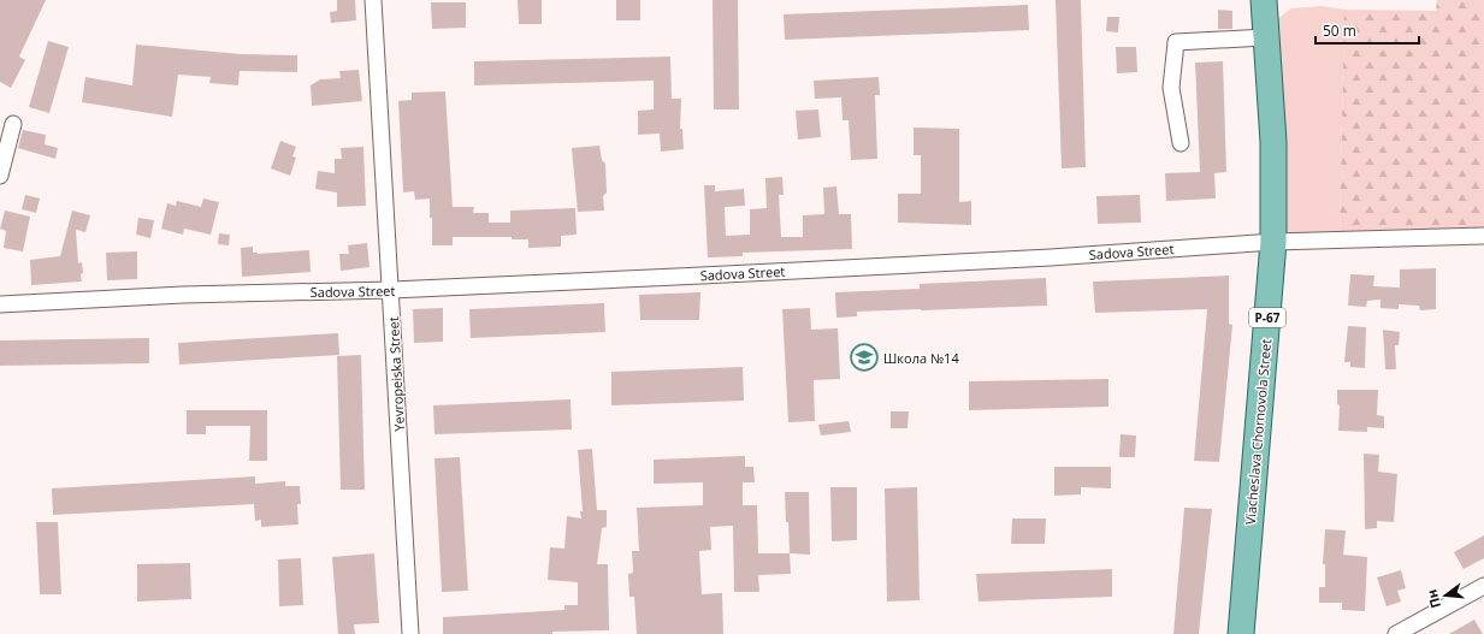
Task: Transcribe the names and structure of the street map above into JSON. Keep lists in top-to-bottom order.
{
  "streets": {
    "main road": ["Р-67", "Viacheslava Chornovola Street"],
    "street": ["Sadova Street", "Yevropeiska Street"]
  },
  "crossings": [
    ["Sadova Street", "Yevropeiska Street"],
    ["Sadova Street", "Viacheslava Chornovola Street"]
  ],
  "places": {
    "school or university": ["Школа №14"]
  },
  "scale_bar": "50 m",
  "north": "left"
}
